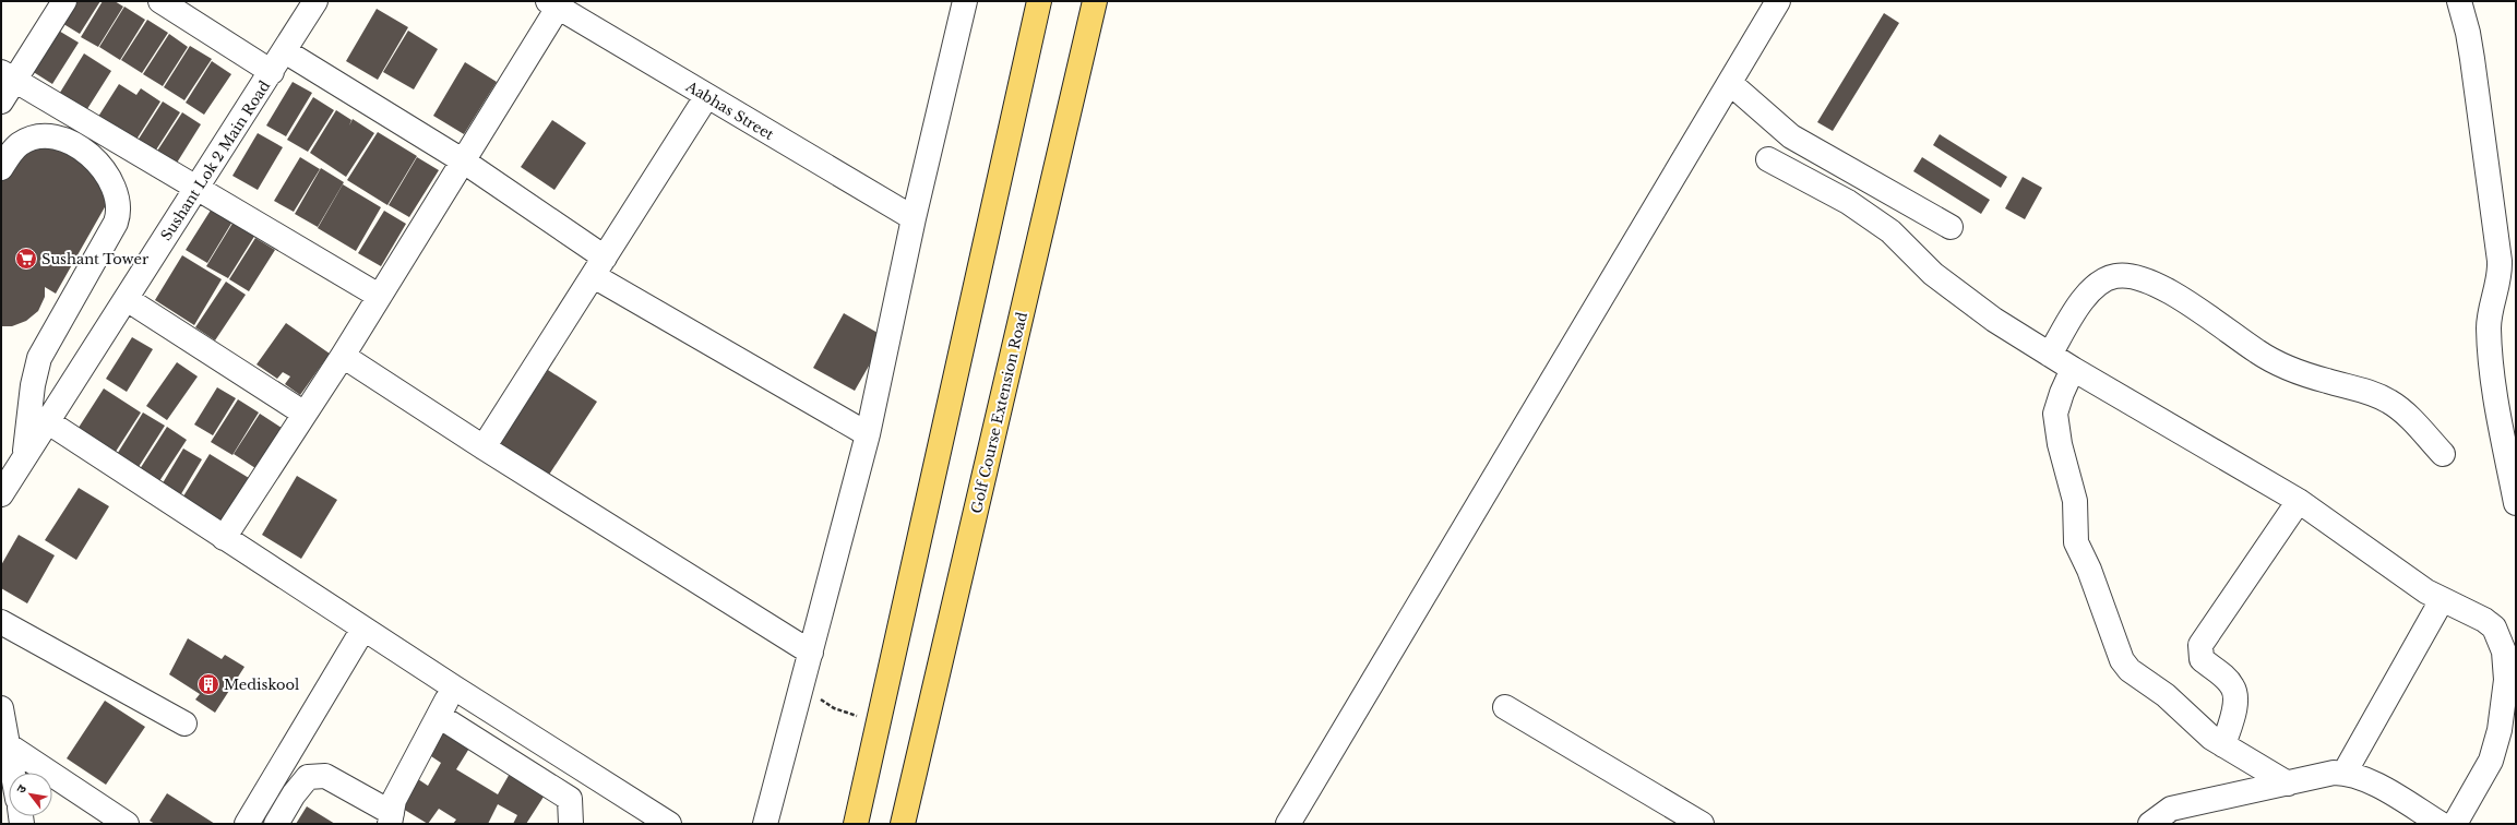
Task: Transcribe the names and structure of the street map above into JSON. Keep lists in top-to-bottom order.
{
  "streets": {
    "main road": ["Golf Course Extension Road"],
    "street": ["Aabhas Street", "Sushant Lok 2 Main Road"]
  },
  "places": {
    "supermarket": ["Sushant Tower"],
    "building": ["Mediskool"]
  },
  "north": "top left"
}
